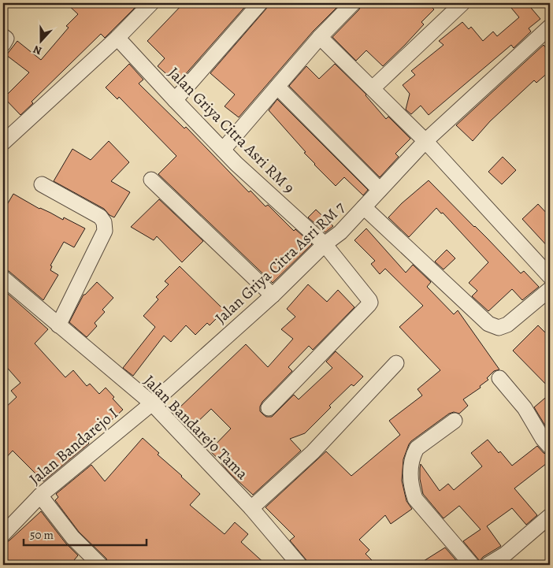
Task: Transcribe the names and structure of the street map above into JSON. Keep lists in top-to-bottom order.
{
  "streets": {
    "street": [
      "Jalan Griya Citra Asri RM 9",
      "Jalan Griya Citra Asri RM 7",
      "Jalan Bandarejo Tama",
      "Jalan Bandarejo I"
    ]
  },
  "crossings": [
    ["Jalan Griya Citra Asri RM 9", "Jalan Griya Citra Asri RM 7"],
    ["Jalan Griya Citra Asri RM 7", "Jalan Bandarejo Tama"],
    ["Jalan Griya Citra Asri RM 7", "Jalan Bandarejo I"],
    ["Jalan Bandarejo Tama", "Jalan Bandarejo I"]
  ],
  "scale_bar": "50 m",
  "north": "bottom"
}
